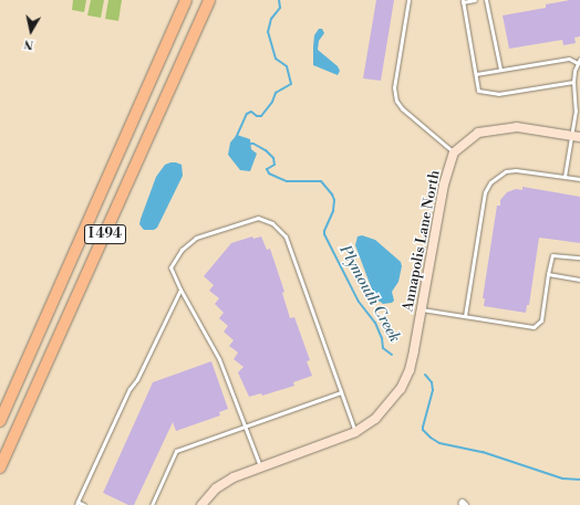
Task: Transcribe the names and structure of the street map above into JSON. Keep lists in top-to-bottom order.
{
  "streets": {
    "highway": ["I 494"],
    "street": ["Annapolis Lane North"]
  },
  "water": ["Plymouth Creek"],
  "north": "bottom"
}
